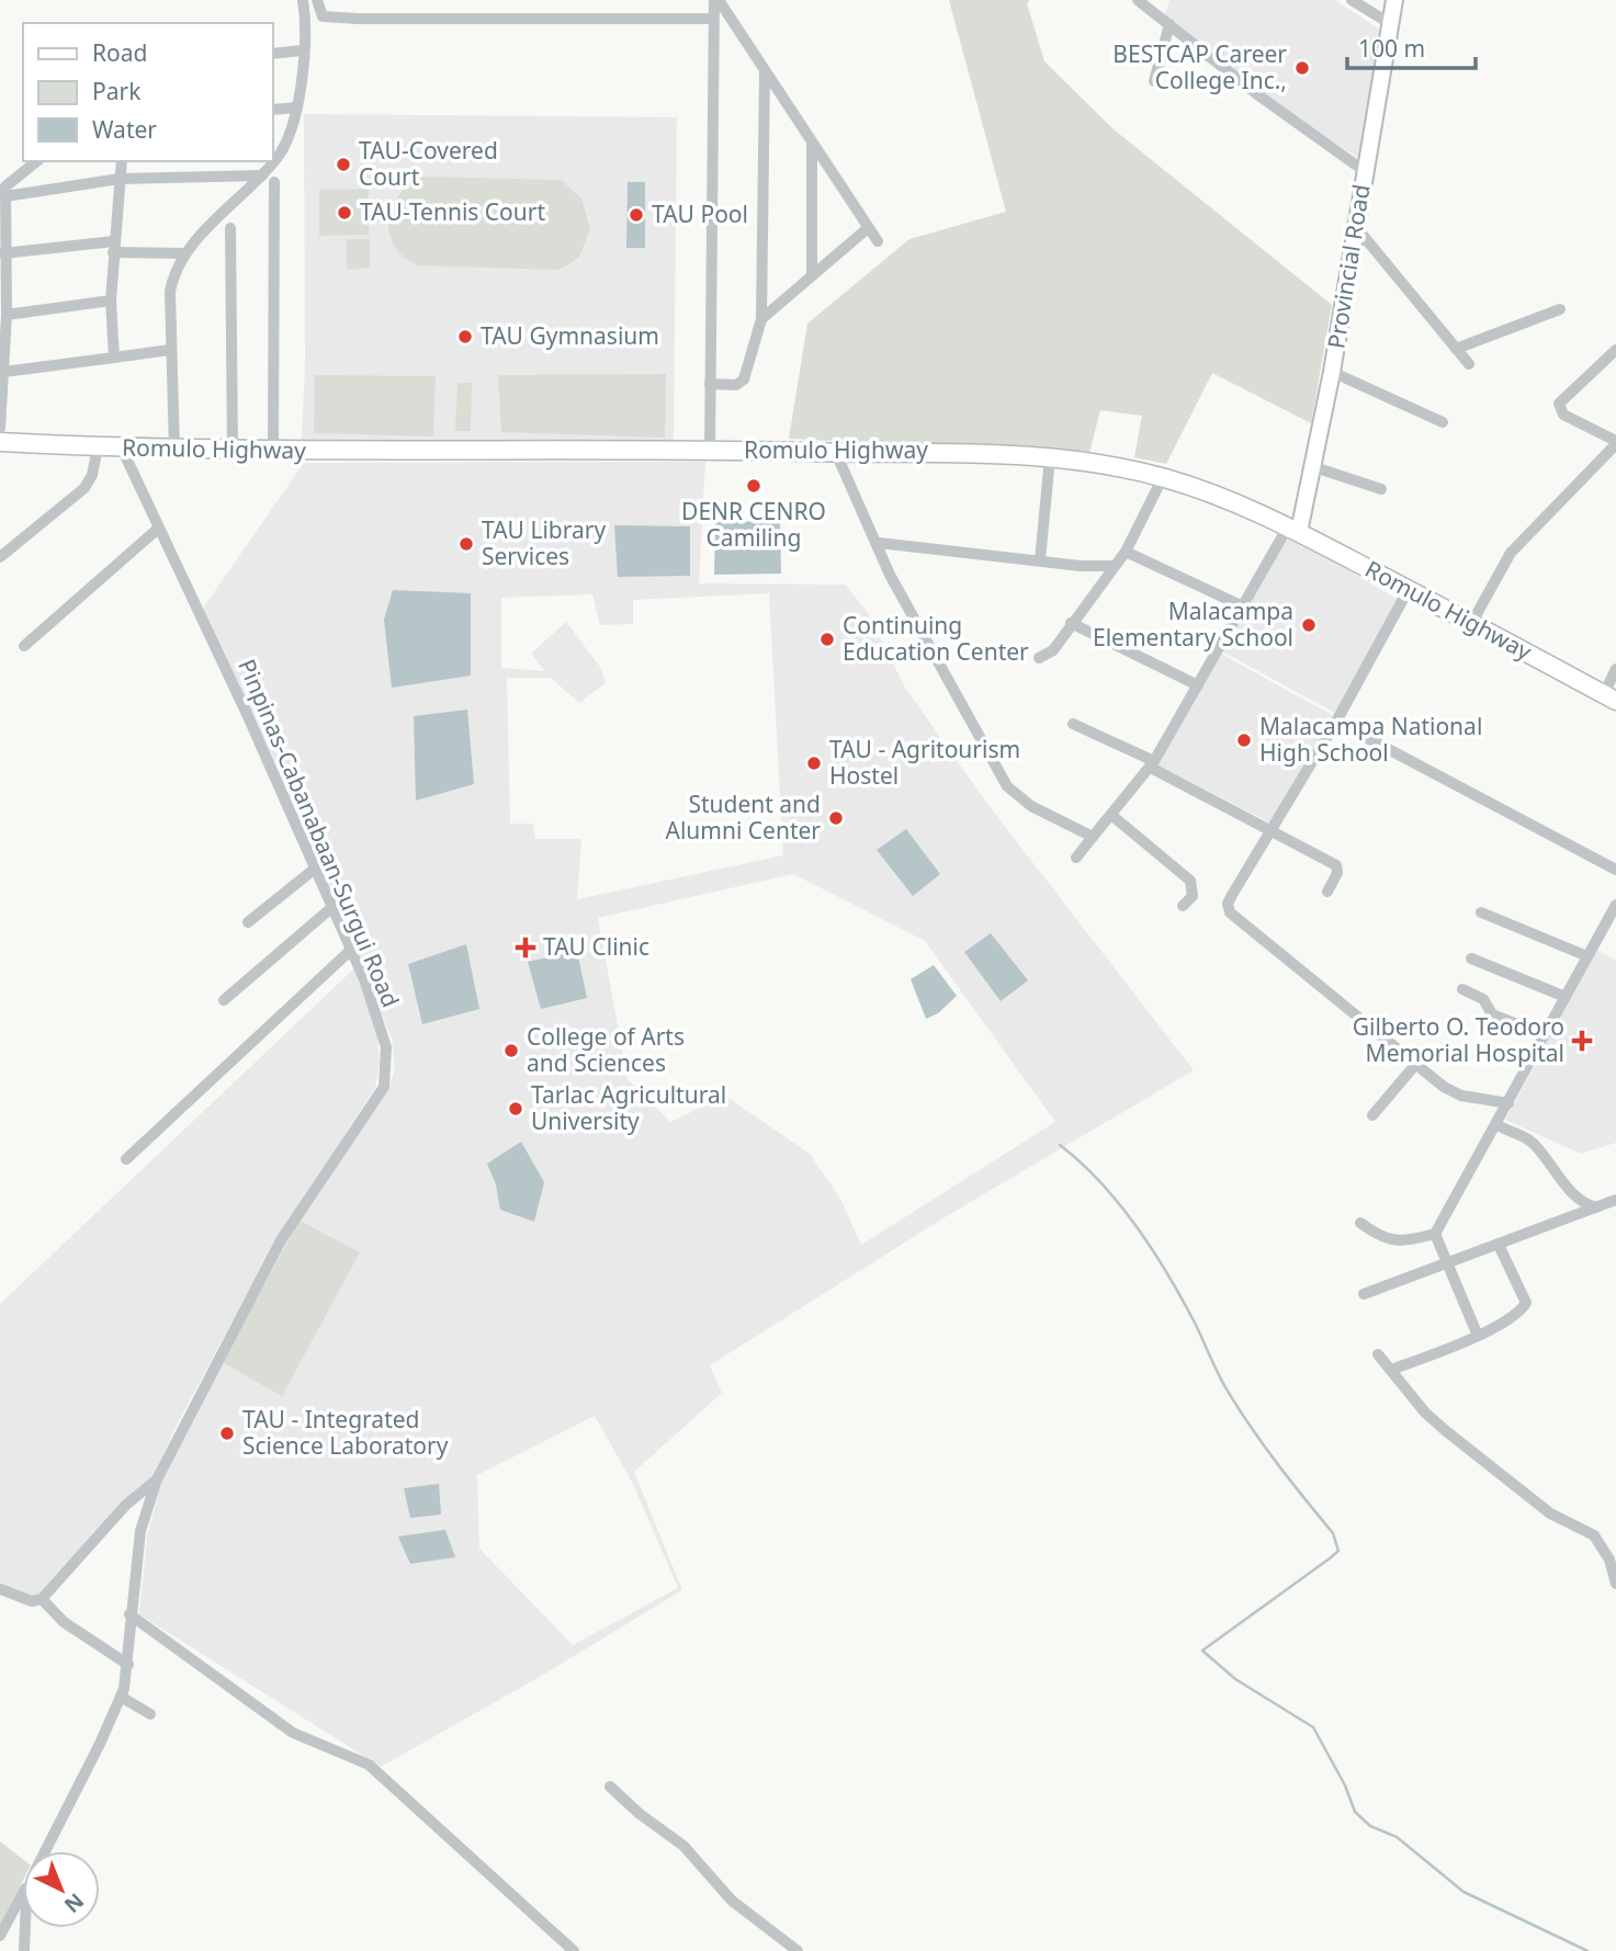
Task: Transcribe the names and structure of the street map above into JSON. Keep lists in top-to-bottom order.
{
  "streets": {
    "highway": ["Romulo Highway"],
    "main road": ["Provincial Road"],
    "street": ["Pinpinas-Cabanabaan-Surgui Road"]
  },
  "crossings": [
    ["Provincial Road", "Romulo Highway"],
    ["Romulo Highway", "Pinpinas-Cabanabaan-Surgui Road"]
  ],
  "places": {
    "other": [
      "BESTCAP Career College Inc.,",
      "TAU-Covered Court",
      "TAU-Tennis Court",
      "TAU Pool",
      "TAU Gymnasium",
      "DENR CENRO Camiling",
      "TAU Library Services",
      "Malacampa Elementary School",
      "Continuing Education Center",
      "Malacampa National High School",
      "TAU - Agritourism Hostel",
      "Student and Alumni Center",
      "College of Arts and Sciences",
      "Tarlac Agricultural University",
      "TAU - Integrated Science Laboratory"
    ],
    "health": ["TAU Clinic", "Gilberto O. Teodoro Memorial Hospital"]
  },
  "legend": ["Road", "Park", "Water"],
  "scale_bar": "100 m",
  "north": "bottom right"
}
